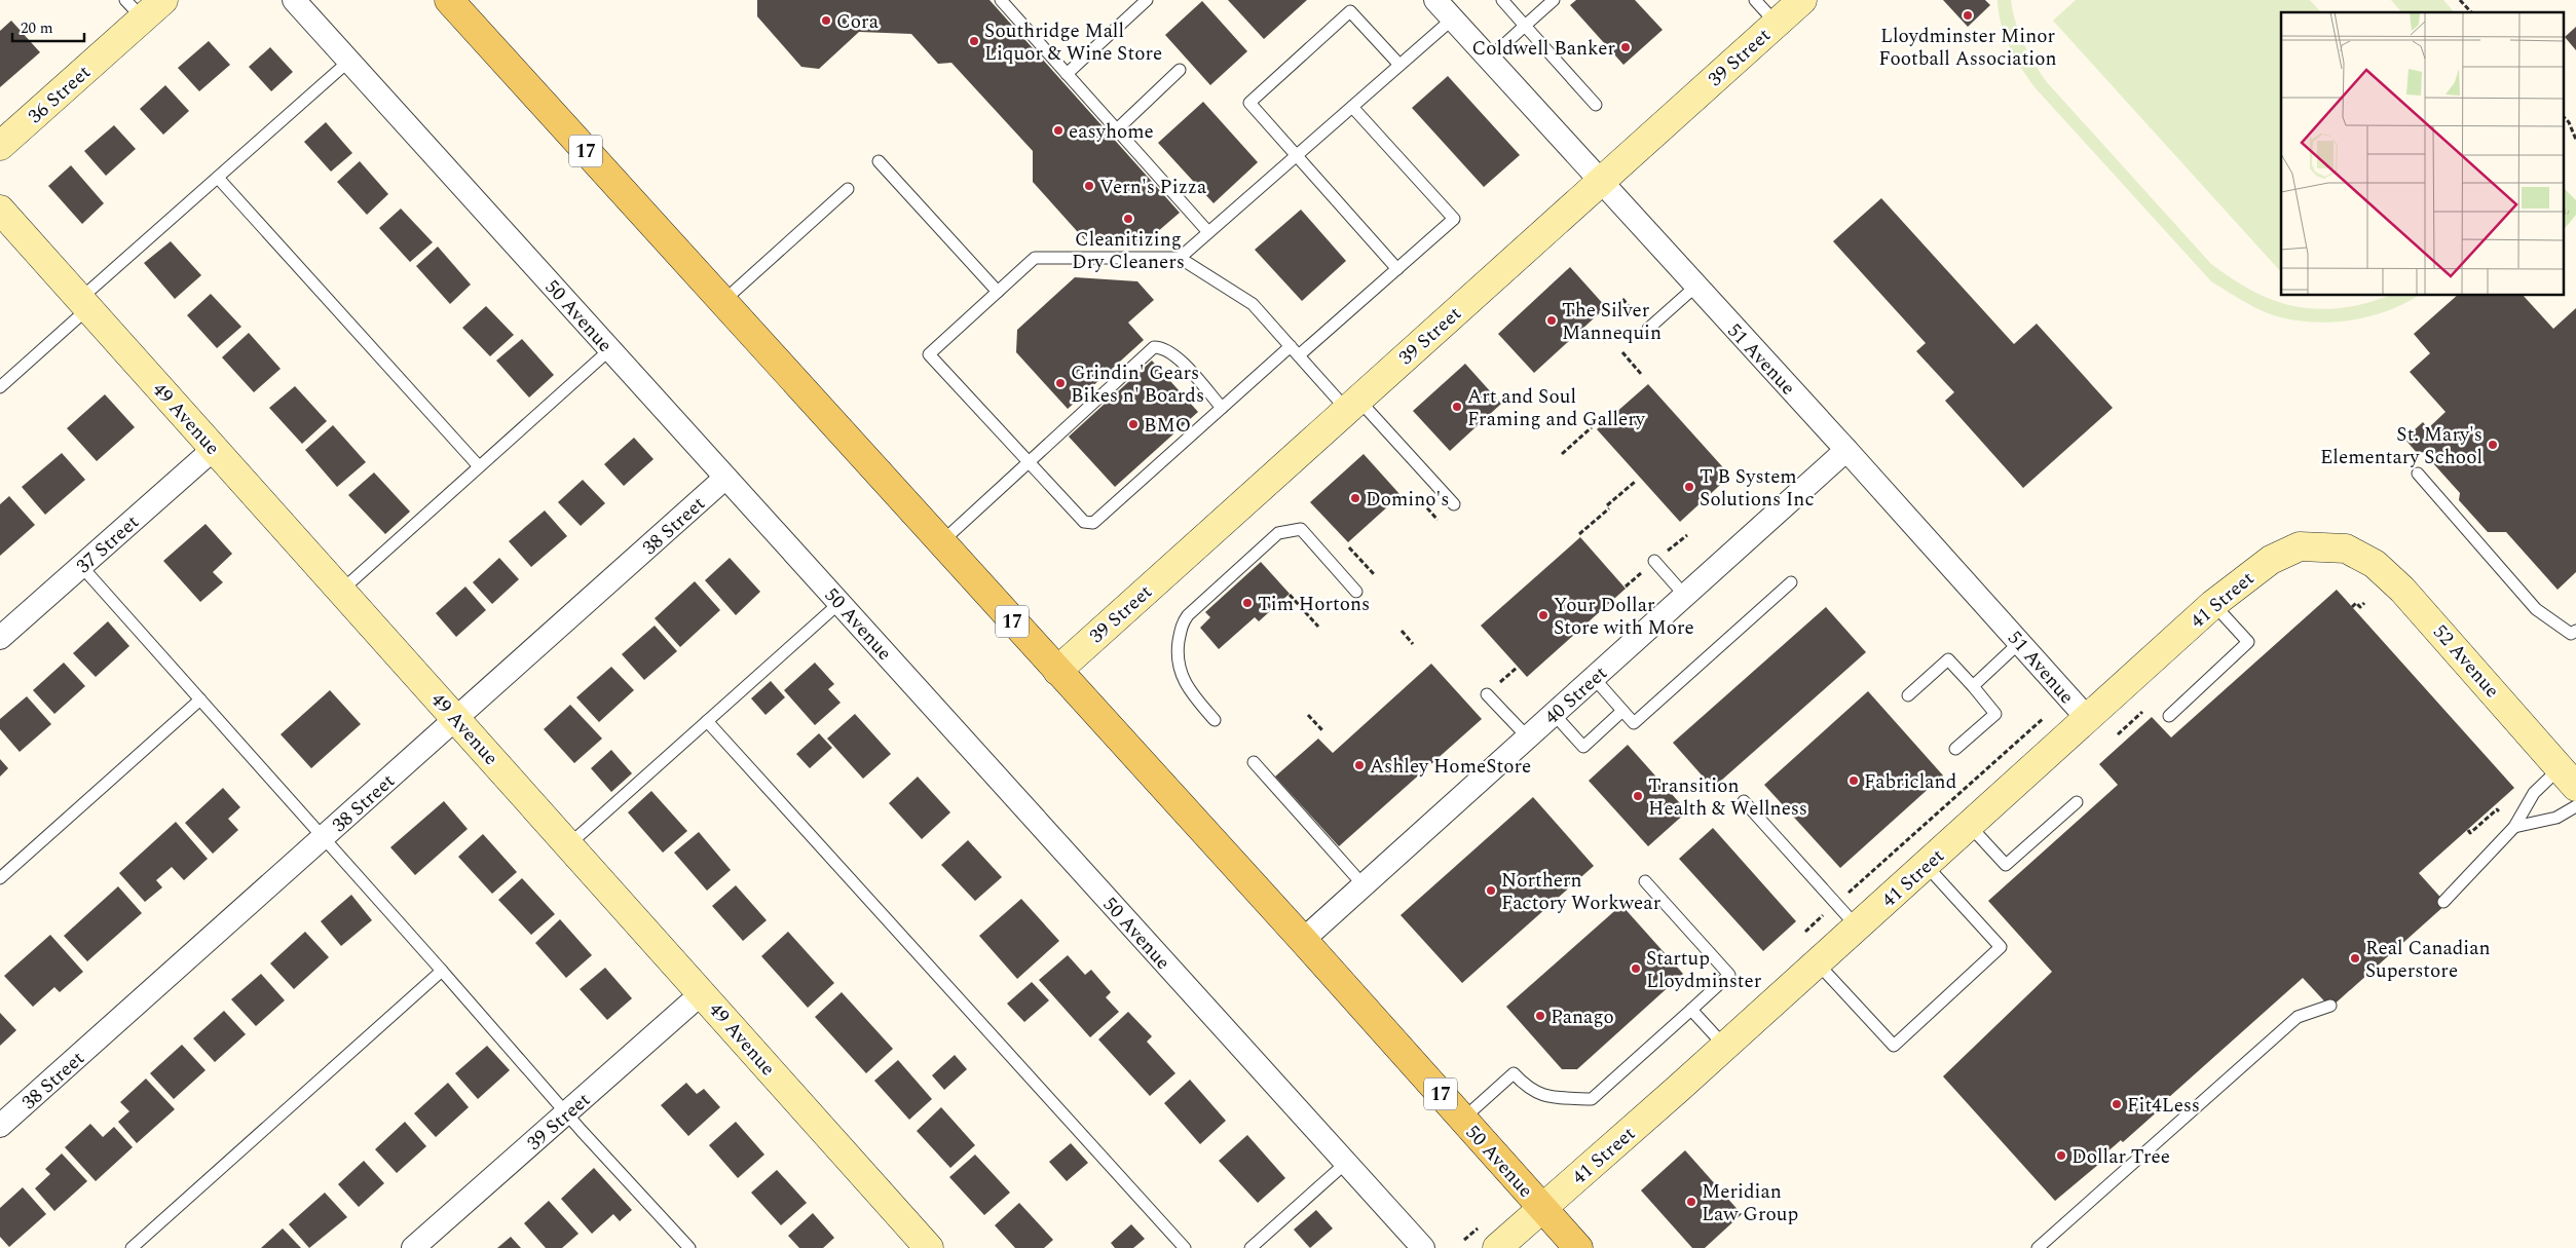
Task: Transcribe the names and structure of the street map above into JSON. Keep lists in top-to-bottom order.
{
  "streets": {
    "main road": ["17", "50 Avenue"],
    "street": [
      "39 Street",
      "36 Street",
      "51 Avenue",
      "49 Avenue",
      "38 Street",
      "37 Street",
      "41 Street",
      "52 Avenue",
      "40 Street"
    ]
  },
  "crossings": [
    ["39 Street", "50 Avenue"],
    ["39 Street", "51 Avenue"],
    ["39 Street", "49 Avenue"],
    ["50 Avenue", "38 Street"],
    ["50 Avenue", "41 Street"],
    ["50 Avenue", "40 Street"],
    ["51 Avenue", "41 Street"],
    ["51 Avenue", "40 Street"],
    ["49 Avenue", "38 Street"],
    ["49 Avenue", "37 Street"],
    ["41 Street", "52 Avenue"]
  ],
  "places": [
    "Lloydminster Minor Football Association",
    "Cora",
    "Southridge Mall Liquor & Wine Store",
    "Coldwell Banker",
    "easyhome",
    "Vern's Pizza",
    "Cleanitizing Dry Cleaners",
    "The Silver Mannequin",
    "Grindin' Gears Bikes n' Boards",
    "Art and Soul Framing and Gallery",
    "BMO",
    "St. Mary's Elementary School",
    "T B System Solutions Inc",
    "Domino's",
    "Tim Hortons",
    "Your Dollar Store with More",
    "Ashley HomeStore",
    "Fabricland",
    "Transition Health & Wellness",
    "Northern Factory Workwear",
    "Real Canadian Superstore",
    "Startup Lloydminster",
    "Panago",
    "Fit4Less",
    "Dollar Tree",
    "Meridian Law Group"
  ],
  "scale_bar": "20 m"
}
